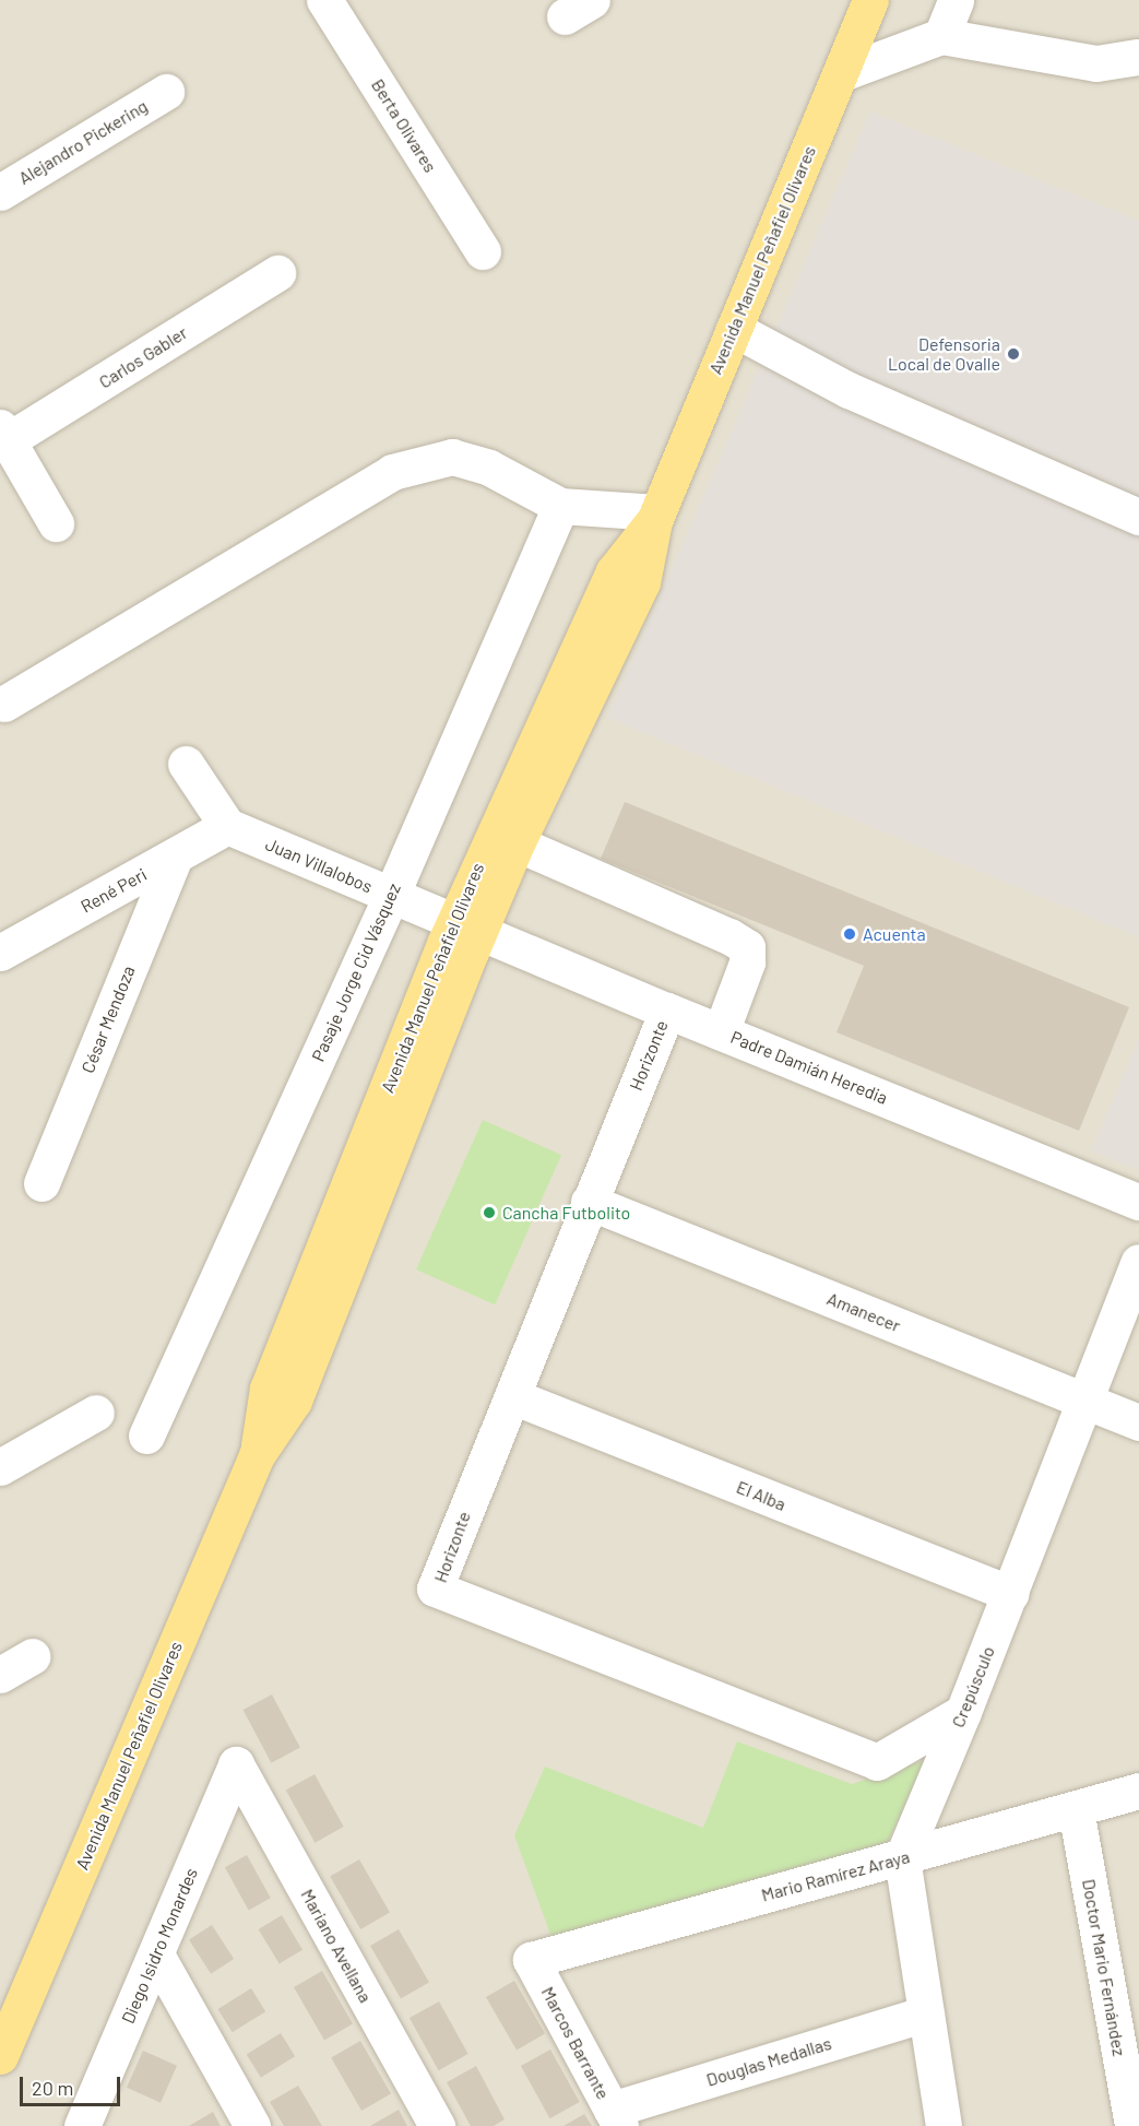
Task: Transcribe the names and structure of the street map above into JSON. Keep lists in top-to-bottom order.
{
  "streets": {
    "main road": ["Avenida Manuel Peñafiel Olivares"],
    "street": [
      "Berta Olivares",
      "Alejandro Pickering",
      "Carlos Gabler",
      "Juan Villalobos",
      "René Peri",
      "Pasaje Jorge Cid Vásquez",
      "César Mendoza",
      "Horizonte",
      "Padre Damián Heredia",
      "Amanecer",
      "El Alba",
      "Crepúsculo",
      "Mario Ramírez Araya",
      "Diego Isidro Monardes",
      "Mariano Avellana",
      "Doctor Mario Fernández",
      "Marcos Barrante",
      "Douglas Medallas"
    ]
  },
  "crossings": [
    ["Avenida Manuel Peñafiel Olivares", "Juan Villalobos"],
    ["Avenida Manuel Peñafiel Olivares", "Padre Damián Heredia"],
    ["Juan Villalobos", "René Peri"],
    ["Juan Villalobos", "Pasaje Jorge Cid Vásquez"],
    ["Juan Villalobos", "Padre Damián Heredia"],
    ["René Peri", "César Mendoza"],
    ["Horizonte", "Padre Damián Heredia"],
    ["Horizonte", "Amanecer"],
    ["Horizonte", "El Alba"],
    ["Horizonte", "Crepúsculo"],
    ["Amanecer", "Crepúsculo"],
    ["El Alba", "Crepúsculo"],
    ["Crepúsculo", "Mario Ramírez Araya"],
    ["Mario Ramírez Araya", "Doctor Mario Fernández"],
    ["Mario Ramírez Araya", "Marcos Barrante"],
    ["Diego Isidro Monardes", "Mariano Avellana"],
    ["Marcos Barrante", "Douglas Medallas"]
  ],
  "places": ["Defensoria Local de Ovalle", "Acuenta", "Cancha Futbolito"],
  "scale_bar": "20 m"
}
